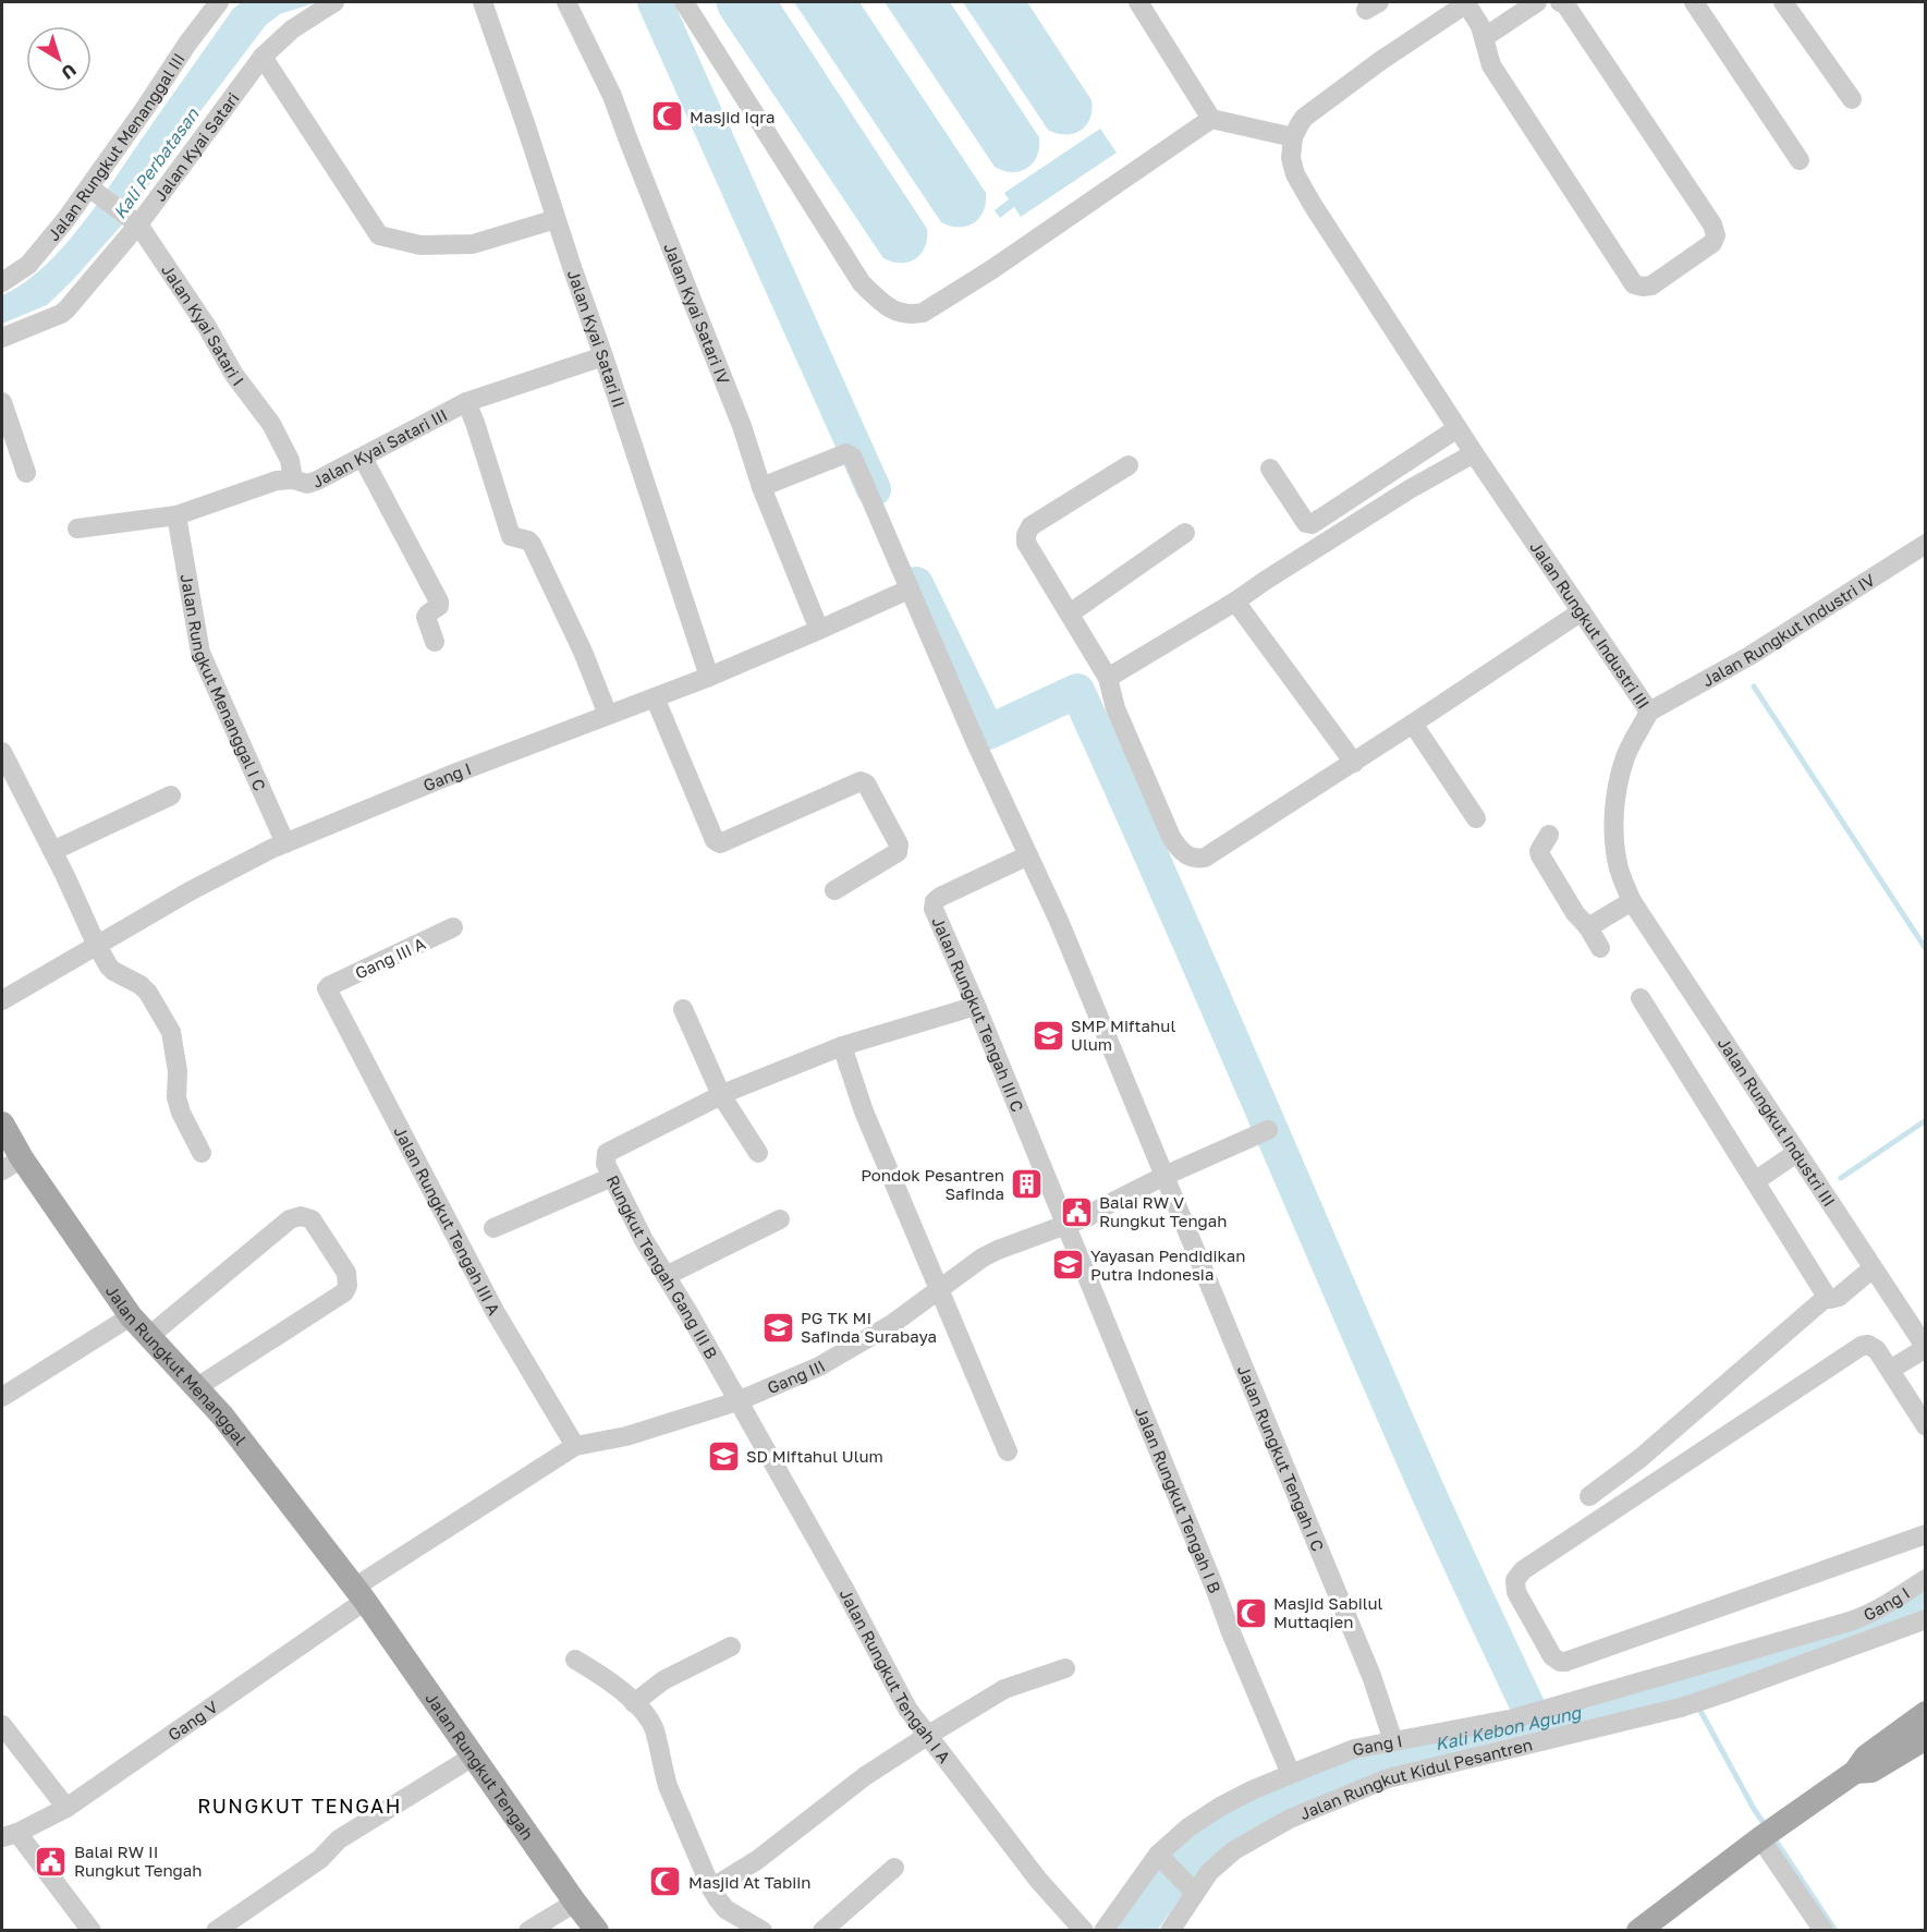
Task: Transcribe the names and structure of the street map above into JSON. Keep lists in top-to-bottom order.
{
  "streets": {
    "main road": ["Jalan Rungkut Menanggal", "Jalan Rungkut Tengah"],
    "street": [
      "Jalan Rungkut Menanggal III",
      "Jalan Kyai Satari",
      "Jalan Kyai Satari IV",
      "Jalan Kyai Satari I",
      "Jalan Kyai Satari II",
      "Jalan Kyai Satari III",
      "Jalan Rungkut Industri III",
      "Jalan Rungkut Industri IV",
      "Jalan Rungkut Menanggal I C",
      "Gang I",
      "Gang III A",
      "Jalan Rungkut Tengah III C",
      "Jalan Rungkut Tengah III A",
      "Rungkut Tengah Gang III B",
      "Gang III",
      "Jalan Rungkut Tengah I C",
      "Jalan Rungkut Tengah I B",
      "Jalan Rungkut Tengah I A",
      "Gang V",
      "Jalan Rungkut Kidul Pesantren"
    ]
  },
  "crossings": [
    ["Jalan Rungkut Menanggal III", "Jalan Kyai Satari I"],
    ["Jalan Kyai Satari", "Jalan Kyai Satari I"],
    ["Jalan Kyai Satari IV", "Gang I"],
    ["Jalan Kyai Satari IV", "Jalan Rungkut Tengah I C"],
    ["Jalan Kyai Satari I", "Jalan Kyai Satari III"],
    ["Jalan Kyai Satari II", "Jalan Kyai Satari III"],
    ["Jalan Kyai Satari II", "Gang I"],
    ["Jalan Kyai Satari III", "Jalan Rungkut Menanggal I C"],
    ["Jalan Rungkut Industri III", "Jalan Rungkut Industri IV"],
    ["Jalan Rungkut Menanggal I C", "Gang I"],
    ["Gang I", "Jalan Rungkut Tengah I C"],
    ["Gang I", "Jalan Rungkut Tengah I B"],
    ["Gang I", "Jalan Rungkut Kidul Pesantren"],
    ["Gang III A", "Jalan Rungkut Tengah III A"],
    ["Jalan Rungkut Tengah III C", "Rungkut Tengah Gang III B"],
    ["Jalan Rungkut Tengah III C", "Gang III"],
    ["Jalan Rungkut Tengah III C", "Jalan Rungkut Tengah I C"],
    ["Jalan Rungkut Tengah III C", "Jalan Rungkut Tengah I B"],
    ["Jalan Rungkut Tengah III A", "Gang III"],
    ["Rungkut Tengah Gang III B", "Gang III"],
    ["Rungkut Tengah Gang III B", "Jalan Rungkut Tengah I A"],
    ["Jalan Rungkut Menanggal", "Gang III"],
    ["Jalan Rungkut Menanggal", "Gang V"],
    ["Jalan Rungkut Menanggal", "Jalan Rungkut Tengah"],
    ["Gang III", "Jalan Rungkut Tengah I C"],
    ["Gang III", "Jalan Rungkut Tengah I B"],
    ["Gang III", "Jalan Rungkut Tengah I A"],
    ["Gang III", "Gang V"],
    ["Gang III", "Jalan Rungkut Tengah"],
    ["Jalan Rungkut Tengah I C", "Jalan Rungkut Kidul Pesantren"],
    ["Gang V", "Jalan Rungkut Tengah"]
  ],
  "districts": ["RUNGKUT TENGAH"],
  "water": ["Kali Perbatasan", "Kali Kebon Agung"],
  "places": {
    "mosque": ["Masjid Iqra", "Masjid Sabilul Muttaqien", "Masjid At Tabiin"],
    "school or university": [
      "SMP Miftahul Ulum",
      "Yayasan Pendidikan Putra Indonesia",
      "PG TK MI Safinda Surabaya",
      "SD Miftahul Ulum"
    ],
    "building": ["Pondok Pesantren Safinda"],
    "public building": ["Balai RW V Rungkut Tengah", "Balai RW II Rungkut Tengah"]
  },
  "north": "bottom right"
}
